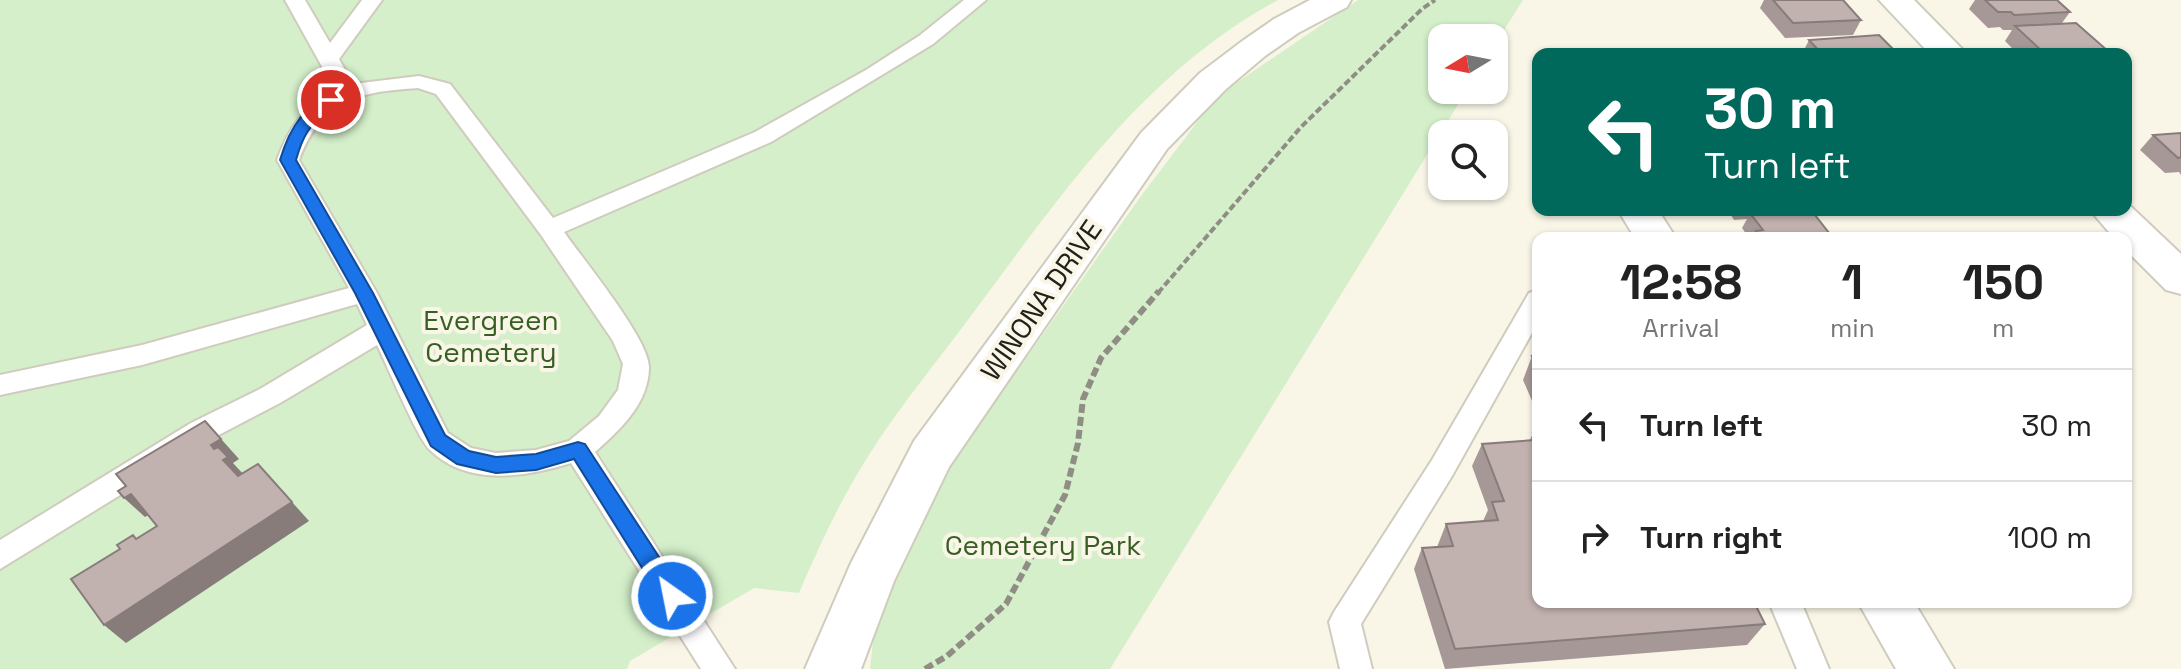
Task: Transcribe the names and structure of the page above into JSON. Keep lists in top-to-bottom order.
{
  "streets": {
    "street": ["WINONA DRIVE"]
  },
  "parks": ["Evergreen Cemetery", "Cemetery Park"],
  "north": "left",
  "page": {
    "turn": ["30 m", "Turn left"],
    "eta": [
      "12:58",
      "Arrival",
      "1",
      "min",
      "150",
      "m"
    ],
    "list": [
      {
        "name": "Turn left",
        "value": "30 m"
      },
      {
        "name": "Turn right",
        "value": "100 m"
      }
    ]
  }
}
